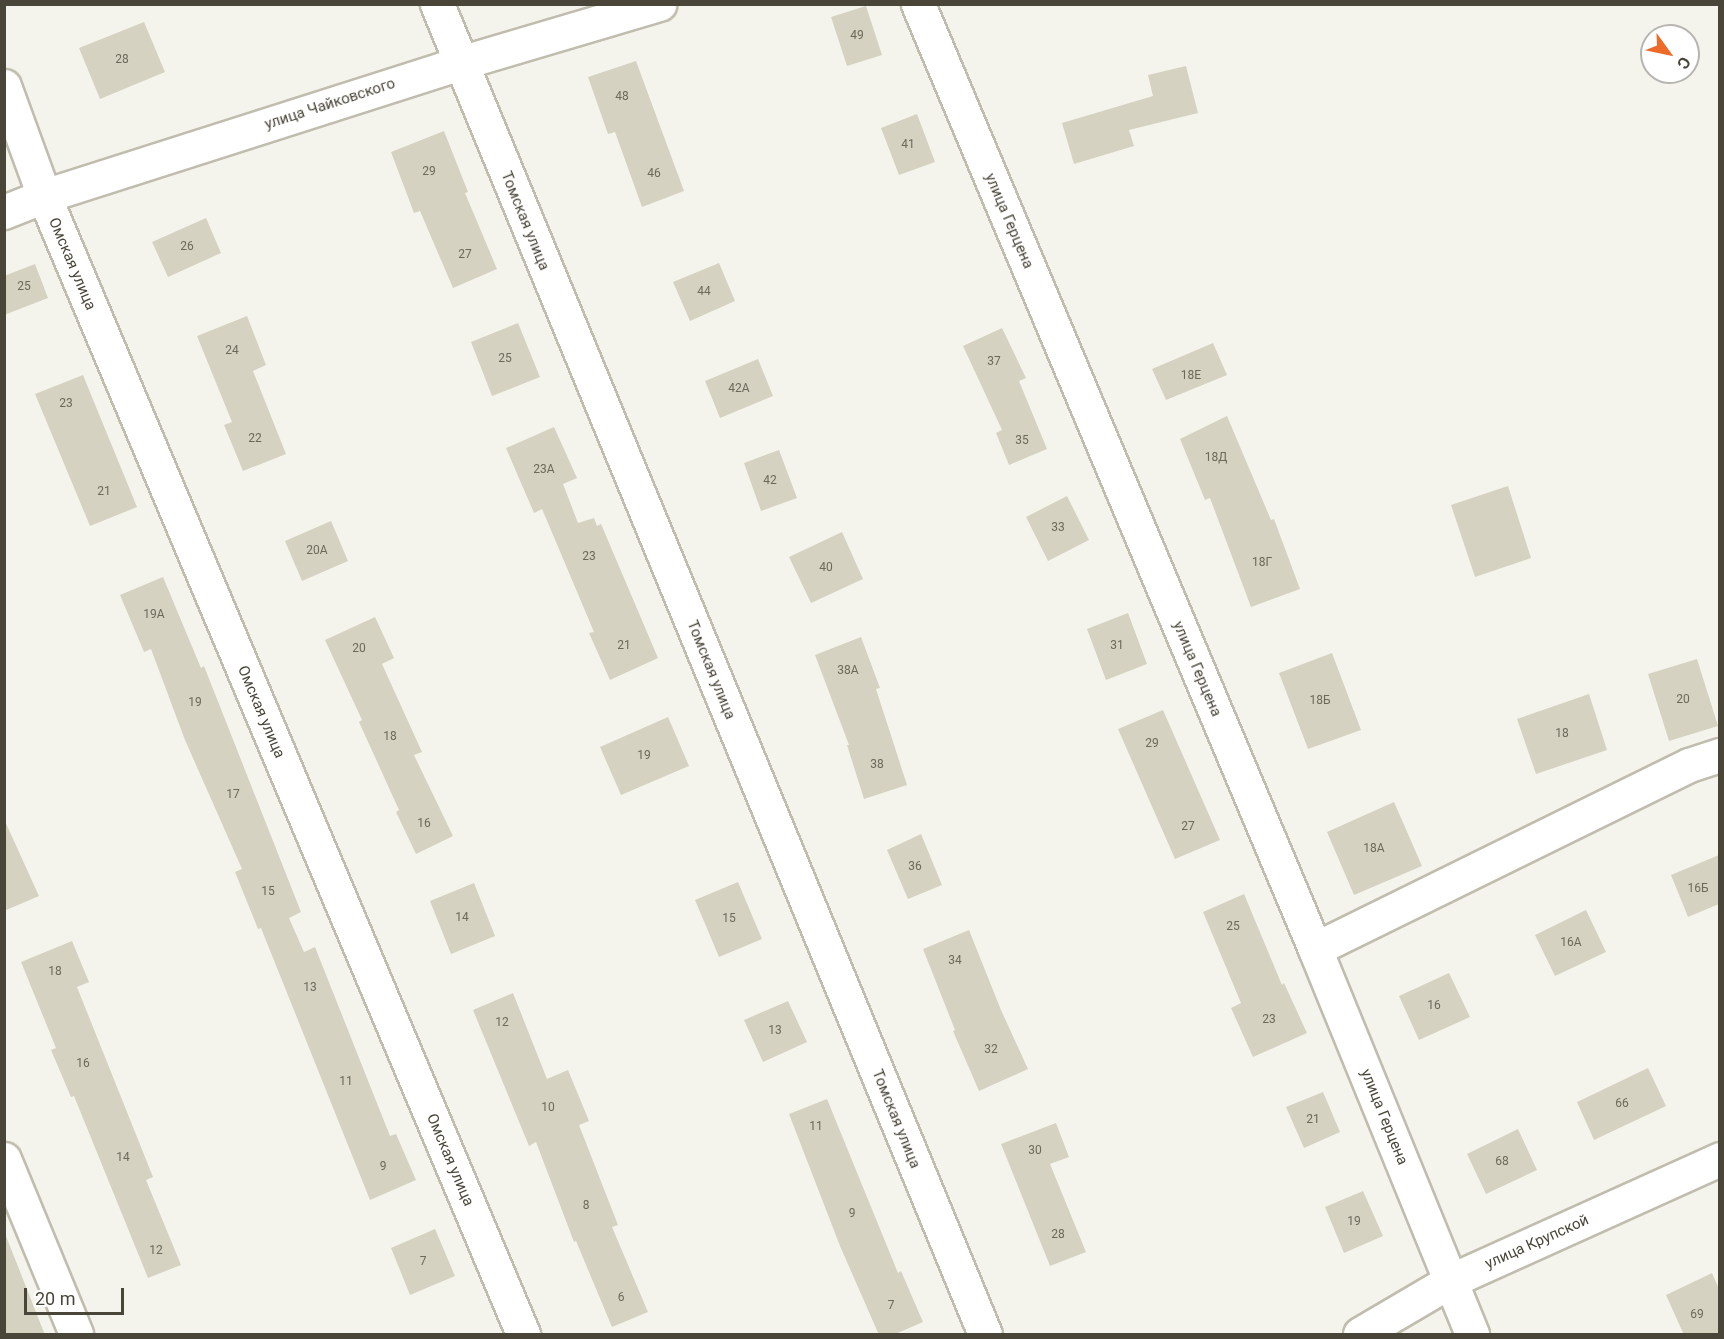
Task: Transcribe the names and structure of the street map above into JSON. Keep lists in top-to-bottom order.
{
  "streets": {
    "street": [
      "улица Чайковского",
      "Томская улица",
      "улица Герцена",
      "Омская улица",
      "улица Крупской"
    ]
  },
  "crossings": [
    ["улица Чайковского", "Томская улица"],
    ["улица Чайковского", "Омская улица"],
    ["улица Герцена", "улица Крупской"]
  ],
  "house_numbers": [
    "49",
    "28",
    "48",
    "41",
    "29",
    "46",
    "26",
    "27",
    "25",
    "44",
    "24",
    "25",
    "37",
    "18Е",
    "42А",
    "23",
    "22",
    "35",
    "18Д",
    "23А",
    "42",
    "21",
    "33",
    "20А",
    "23",
    "18Г",
    "40",
    "19А",
    "21",
    "31",
    "20",
    "38А",
    "20",
    "18Б",
    "19",
    "18",
    "18",
    "29",
    "19",
    "38",
    "17",
    "16",
    "27",
    "18А",
    "36",
    "16Б",
    "15",
    "14",
    "15",
    "25",
    "16А",
    "34",
    "18",
    "13",
    "16",
    "23",
    "12",
    "13",
    "32",
    "16",
    "11",
    "66",
    "10",
    "21",
    "11",
    "30",
    "14",
    "68",
    "9",
    "8",
    "9",
    "19",
    "28",
    "12",
    "7",
    "6",
    "7",
    "69"
  ],
  "scale_bar": "20 m",
  "north": "bottom right"
}
